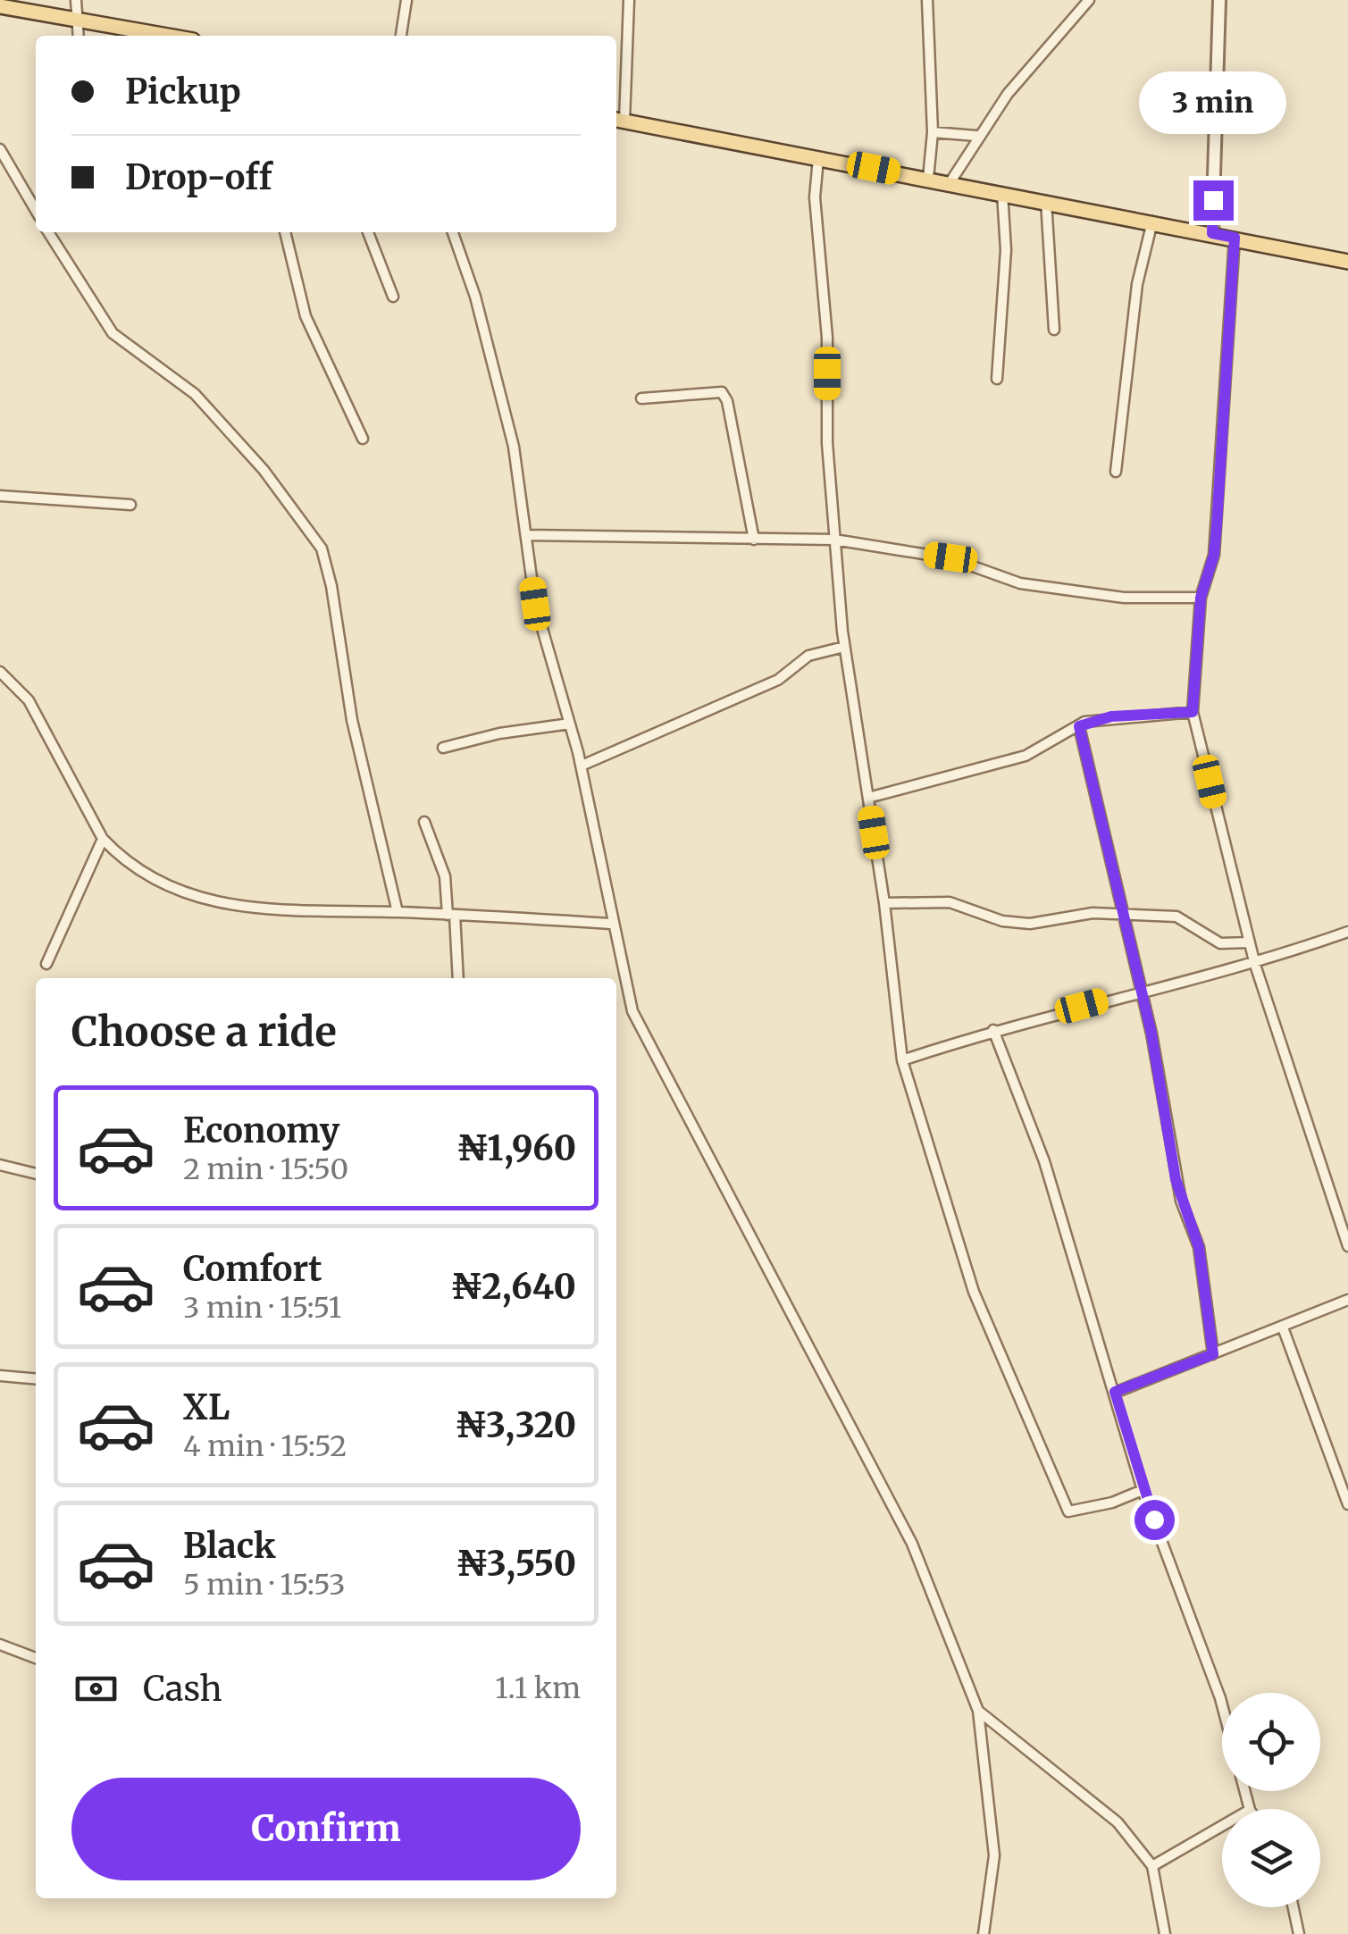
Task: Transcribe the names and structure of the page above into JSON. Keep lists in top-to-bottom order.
{
  "page": {
    "banner": ["Pickup", "Drop-off"],
    "bubble": "3 min",
    "heading": "Choose a ride",
    "list": [
      {
        "name": "Economy",
        "note": "2 min · 15:50",
        "value": "₦1,960"
      },
      {
        "name": "Comfort",
        "note": "3 min · 15:51",
        "value": "₦2,640"
      },
      {
        "name": "XL",
        "note": "4 min · 15:52",
        "value": "₦3,320"
      },
      {
        "name": "Black",
        "note": "5 min · 15:53",
        "value": "₦3,550"
      }
    ],
    "pay": ["Cash", "1.1 km"],
    "buttons": "Confirm"
  }
}
